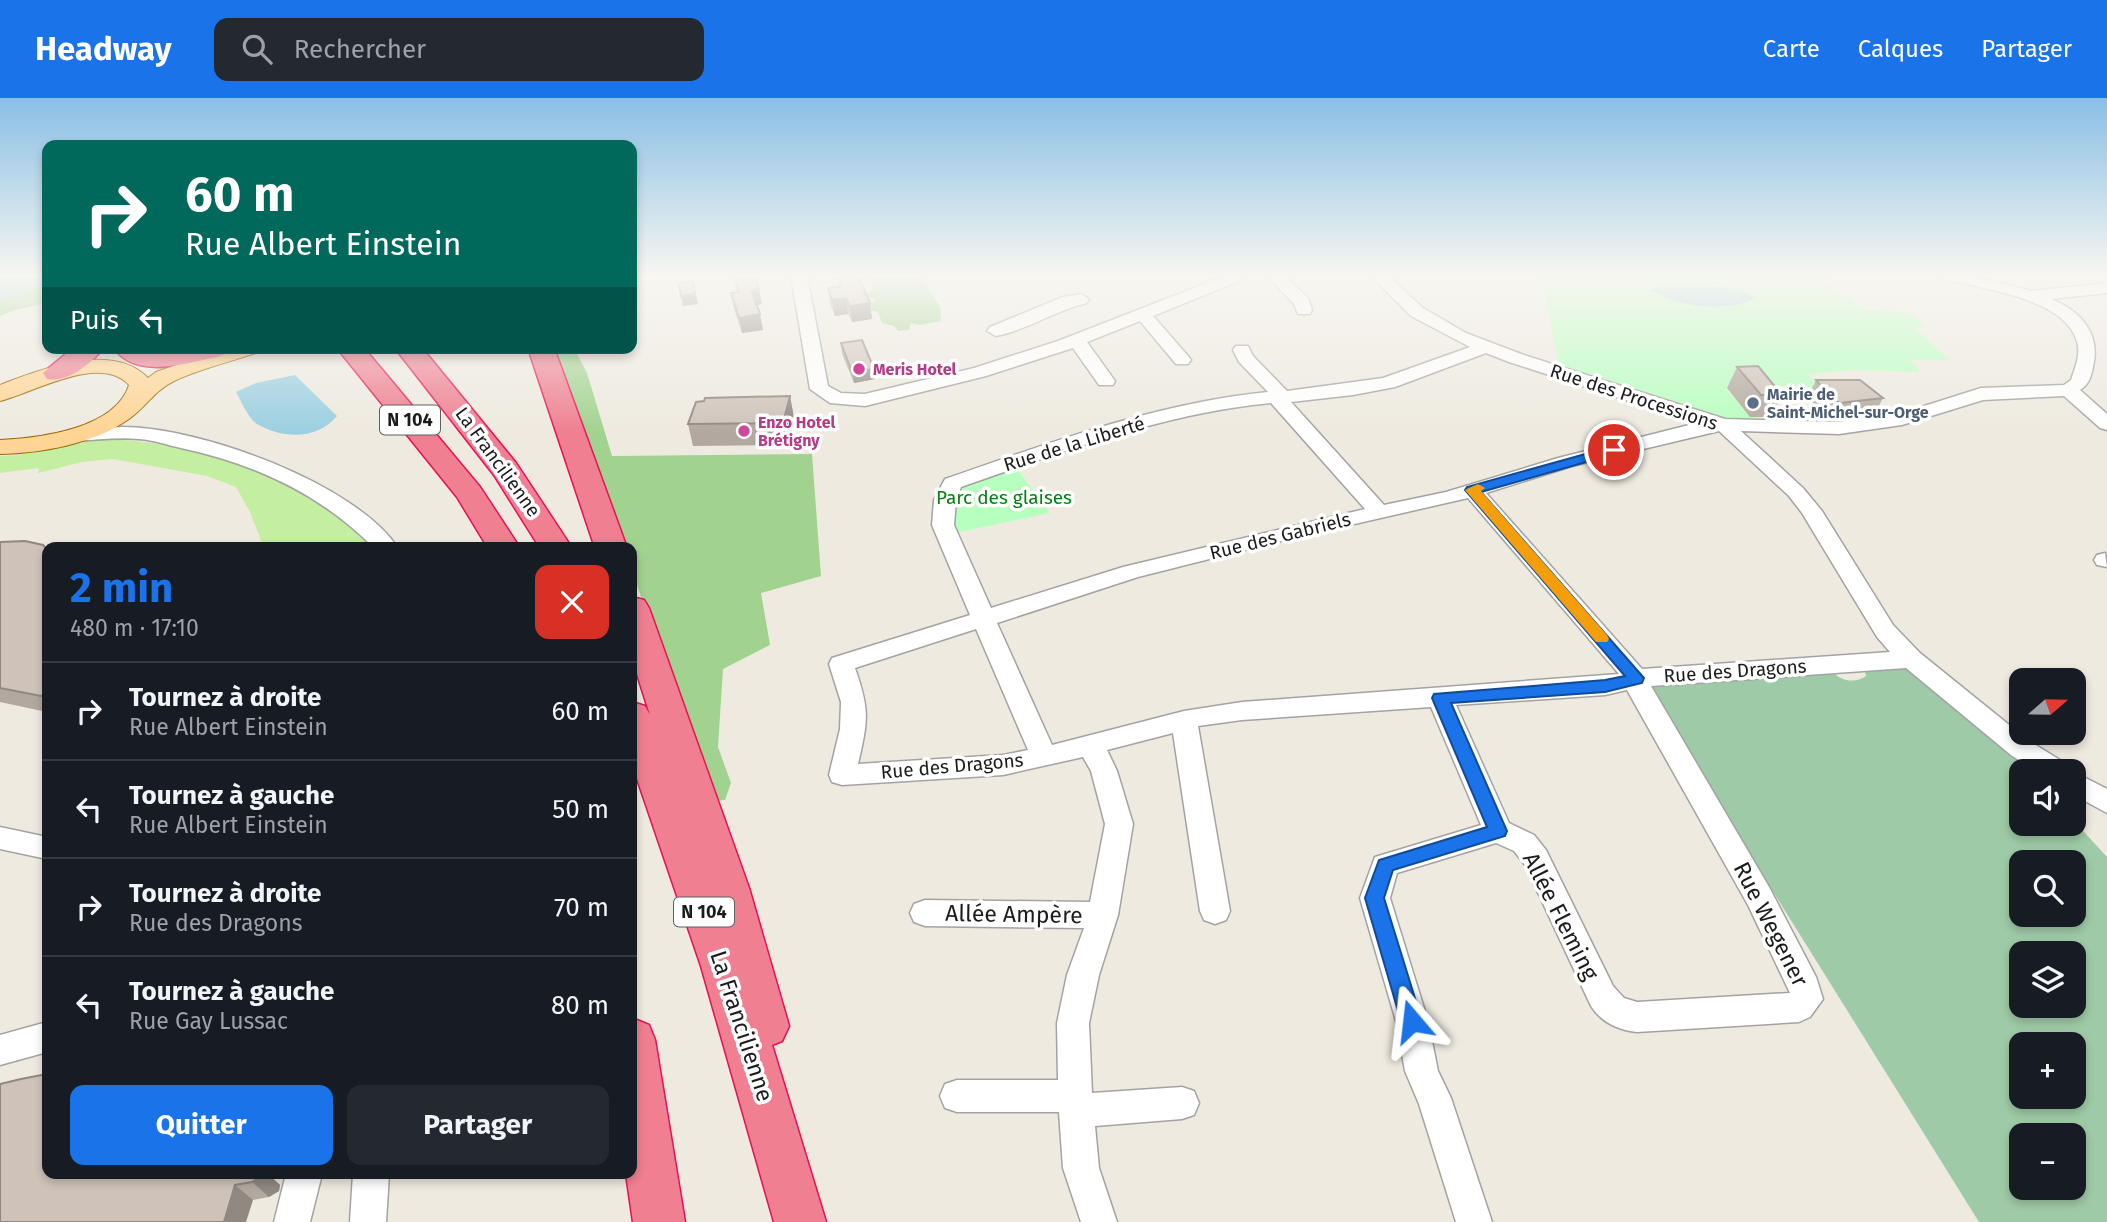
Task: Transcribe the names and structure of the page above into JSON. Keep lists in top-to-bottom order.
{
  "streets": {
    "highway": ["N 104", "La Francilienne"],
    "street": [
      "Rue des Processions",
      "Rue de la Liberté",
      "Rue des Gabriels",
      "Rue des Dragons",
      "Allée Ampère",
      "Allée Fleming",
      "Rue Wegener"
    ]
  },
  "crossings": [
    ["Rue des Processions", "Rue de la Liberté"],
    ["Rue des Processions", "Rue des Gabriels"],
    ["Rue des Processions", "Rue des Dragons"],
    ["Rue de la Liberté", "Rue des Gabriels"],
    ["Rue de la Liberté", "Rue des Dragons"],
    ["Rue des Gabriels", "Rue des Dragons"],
    ["Rue des Dragons", "Allée Ampère"],
    ["Rue des Dragons", "Rue Wegener"],
    ["Allée Fleming", "Rue Wegener"]
  ],
  "parks": ["Parc des glaises"],
  "places": ["Meris Hotel", "Mairie de Saint-Michel-sur-Orge", "Enzo Hotel Brétigny"],
  "north": "right",
  "page": {
    "header": "Headway",
    "search": "Rechercher",
    "nav": ["Carte", "Calques", "Partager"],
    "turn": ["60 m", "Rue Albert Einstein"],
    "then": "Puis",
    "heading": ["2 min", "480 m · 17:10"],
    "list": [
      {
        "name": "Tournez à droite",
        "note": "Rue Albert Einstein",
        "value": "60 m"
      },
      {
        "name": "Tournez à gauche",
        "note": "Rue Albert Einstein",
        "value": "50 m"
      },
      {
        "name": "Tournez à droite",
        "note": "Rue des Dragons",
        "value": "70 m"
      },
      {
        "name": "Tournez à gauche",
        "note": "Rue Gay Lussac",
        "value": "80 m"
      }
    ],
    "map_buttons": ["+", "−"],
    "buttons": ["Quitter", "Partager"]
  }
}
